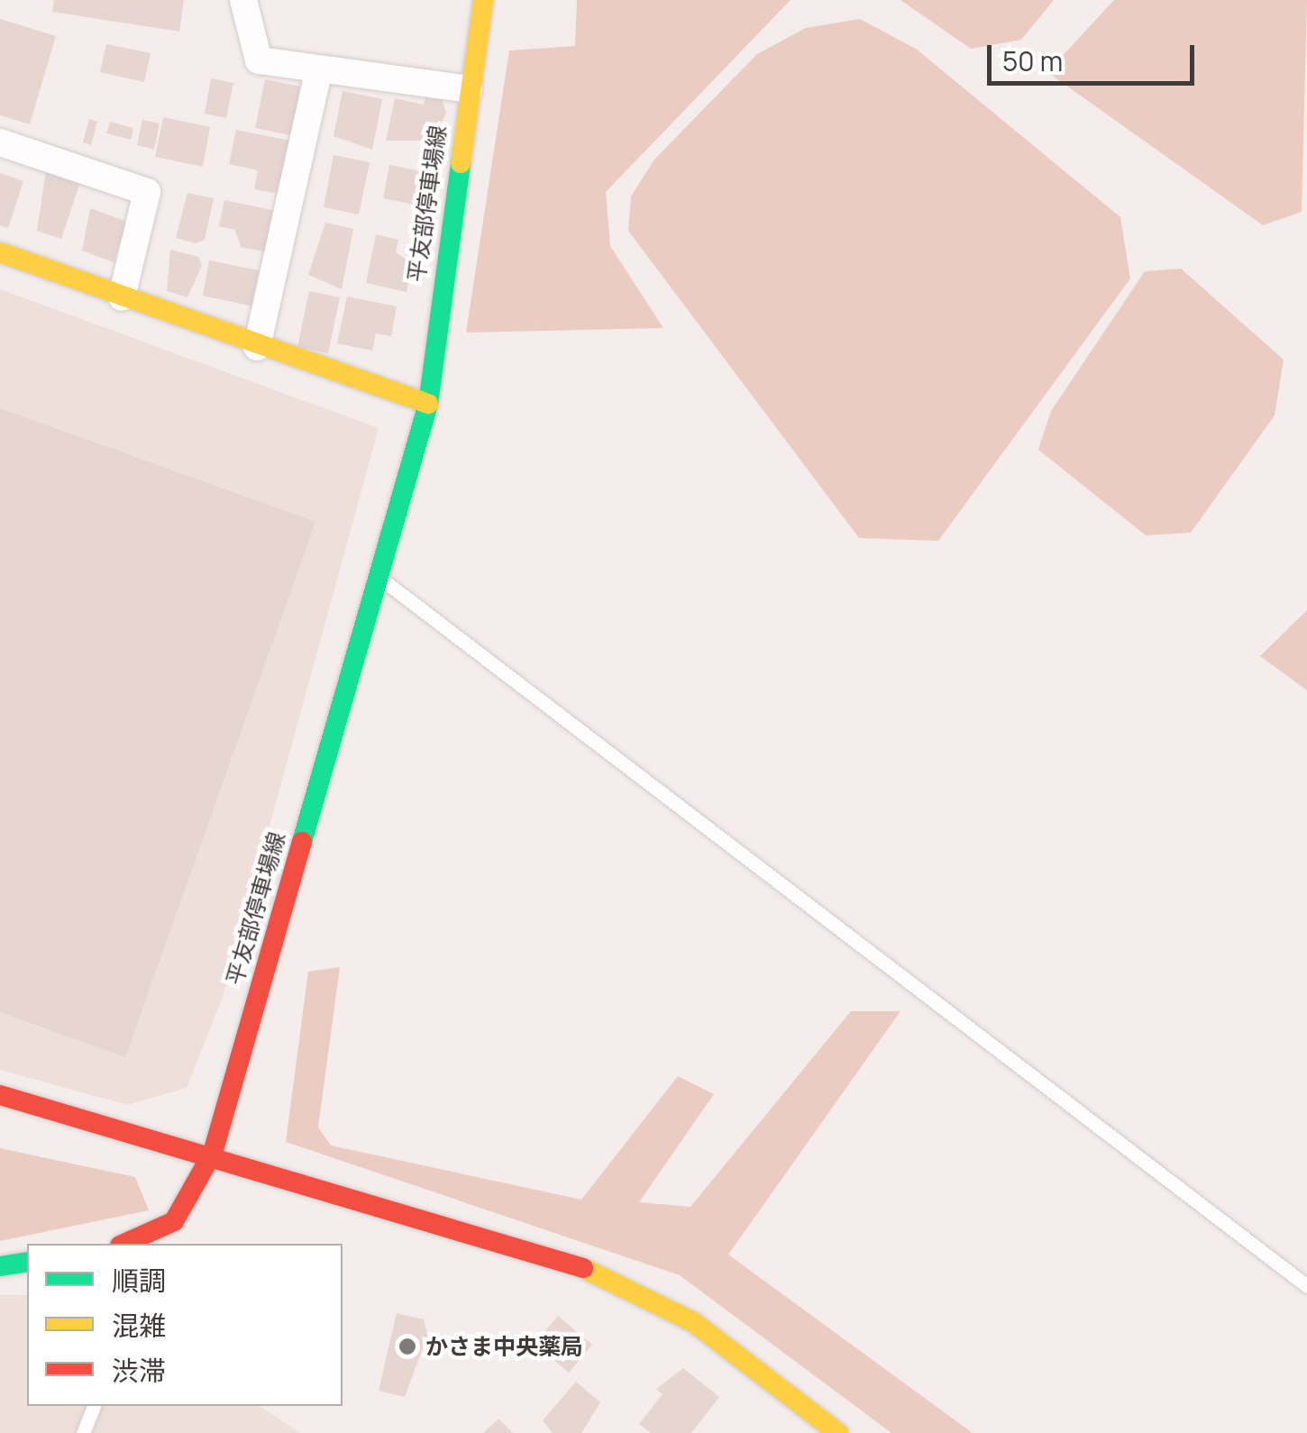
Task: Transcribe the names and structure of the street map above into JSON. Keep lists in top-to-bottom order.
{
  "streets": {
    "main road": ["平友部停車場線"]
  },
  "places": ["かさま中央薬局"],
  "legend": ["順調", "混雑", "渋滞"],
  "scale_bar": "50 m"
}
